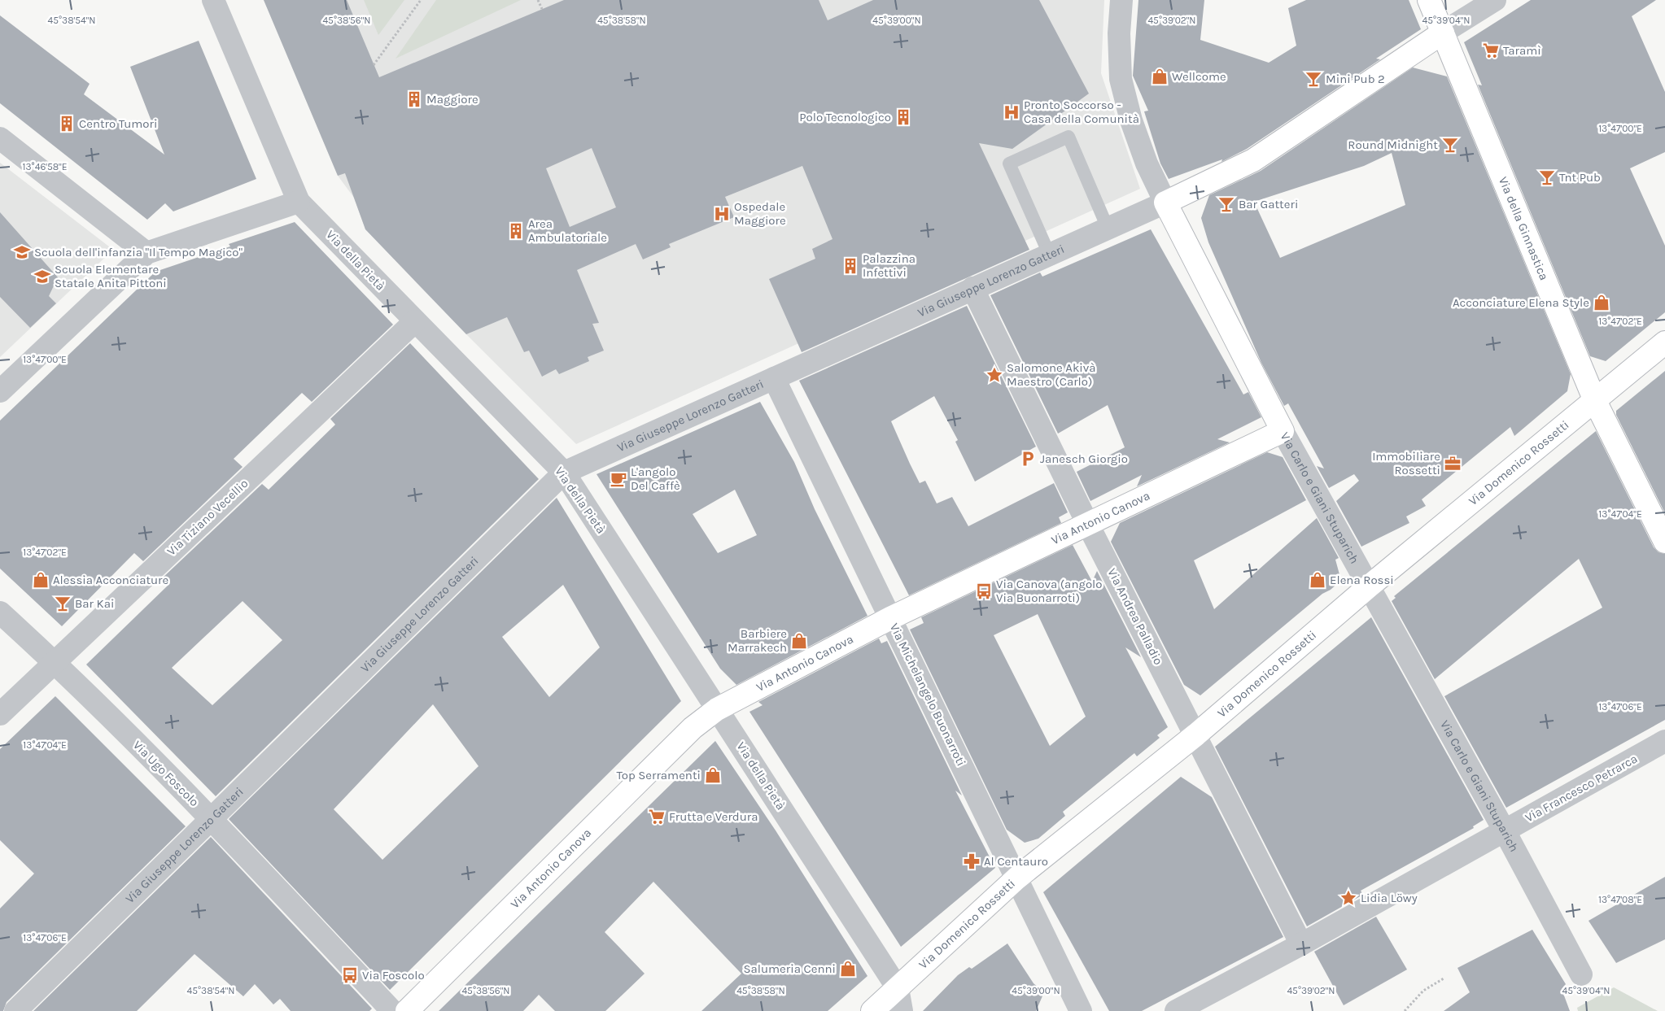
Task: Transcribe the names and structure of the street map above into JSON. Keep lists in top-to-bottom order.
{
  "streets": {
    "main road": [
      "Via della Ginnastica",
      "Via Giuseppe Lorenzo Gatteri",
      "Via Domenico Rossetti",
      "Via Carlo e Giani Stuparich",
      "Via Antonio Canova"
    ],
    "street": [
      "Via della Pietà",
      "Via Tiziano Vecellio",
      "Via Andrea Palladio",
      "Via Michelangelo Buonarroti",
      "Via Ugo Foscolo",
      "Via Francesco Petrarca"
    ]
  },
  "crossings": [
    ["Via della Ginnastica", "Via Giuseppe Lorenzo Gatteri"],
    ["Via della Ginnastica", "Via Domenico Rossetti"],
    ["Via della Pietà", "Via Giuseppe Lorenzo Gatteri"],
    ["Via della Pietà", "Via Domenico Rossetti"],
    ["Via della Pietà", "Via Tiziano Vecellio"],
    ["Via della Pietà", "Via Antonio Canova"],
    ["Via Giuseppe Lorenzo Gatteri", "Via Carlo e Giani Stuparich"],
    ["Via Giuseppe Lorenzo Gatteri", "Via Andrea Palladio"],
    ["Via Giuseppe Lorenzo Gatteri", "Via Michelangelo Buonarroti"],
    ["Via Giuseppe Lorenzo Gatteri", "Via Ugo Foscolo"],
    ["Via Domenico Rossetti", "Via Carlo e Giani Stuparich"],
    ["Via Domenico Rossetti", "Via Andrea Palladio"],
    ["Via Domenico Rossetti", "Via Michelangelo Buonarroti"],
    ["Via Carlo e Giani Stuparich", "Via Antonio Canova"],
    ["Via Carlo e Giani Stuparich", "Via Francesco Petrarca"],
    ["Via Tiziano Vecellio", "Via Ugo Foscolo"],
    ["Via Antonio Canova", "Via Andrea Palladio"],
    ["Via Antonio Canova", "Via Michelangelo Buonarroti"],
    ["Via Andrea Palladio", "Via Francesco Petrarca"]
  ],
  "places": {
    "supermarket": ["Taramì", "Frutta e Verdura"],
    "shop": [
      "Wellcome",
      "Acconciature Elena Style",
      "Alessia Acconciature",
      "Elena Rossi",
      "Barbiere Marrakech",
      "Top Serramenti",
      "Salumeria Cenni"
    ],
    "bar": [
      "Mini Pub 2",
      "Round Midnight",
      "Tnt Pub",
      "Bar Gatteri",
      "Bar Kai"
    ],
    "building": [
      "Maggiore",
      "Polo Tecnologico",
      "Centro Tumori",
      "Area Ambulatoriale",
      "Palazzina Infettivi"
    ],
    "hospital": ["Pronto Soccorso - Casa della Comunità", "Ospedale Maggiore"],
    "school or university": ["Scuola dell'infanzia \"Il Tempo Magico\"", "Scuola Elementare Statale Anita Pittoni"],
    "place": ["Salomone Akivà Maestro (Carlo)", "Lidia Löwy"],
    "parking": ["Janesch Giorgio"],
    "office": ["Immobiliare Rossetti"],
    "cafe": ["L'angolo Del Caffè"],
    "bus stop": ["Via Canova (angolo Via Buonarroti)", "Via Foscolo"],
    "pharmacy": ["Al Centauro"]
  },
  "coordinates": [
    "45°38'54\"N",
    "45°38'56\"N",
    "45°38'58\"N",
    "45°39'00\"N",
    "45°39'02\"N",
    "45°39'04\"N",
    "13°47'00\"E",
    "13°46'58\"E",
    "13°47'02\"E",
    "13°47'04\"E",
    "13°47'06\"E",
    "13°47'08\"E"
  ]
}
